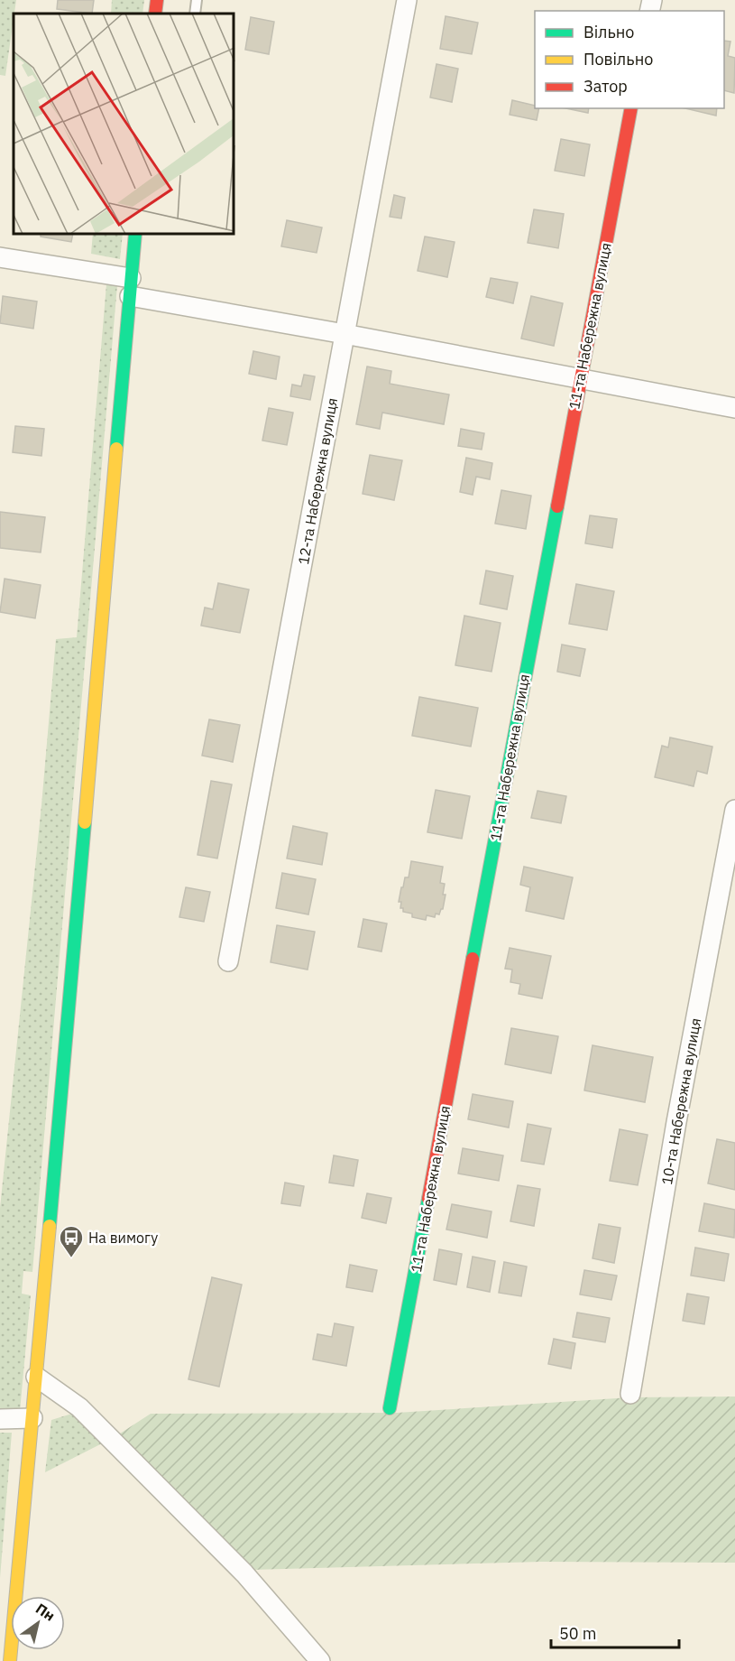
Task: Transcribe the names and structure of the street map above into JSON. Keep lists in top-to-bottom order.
{
  "streets": {
    "street": ["11-та Набережна вулиця", "12-та Набережна вулиця", "10-та Набережна вулиця"]
  },
  "places": {
    "bus stop": ["На вимогу"]
  },
  "legend": ["Вільно", "Повільно", "Затор"],
  "scale_bar": "50 m",
  "north": "top right"
}
